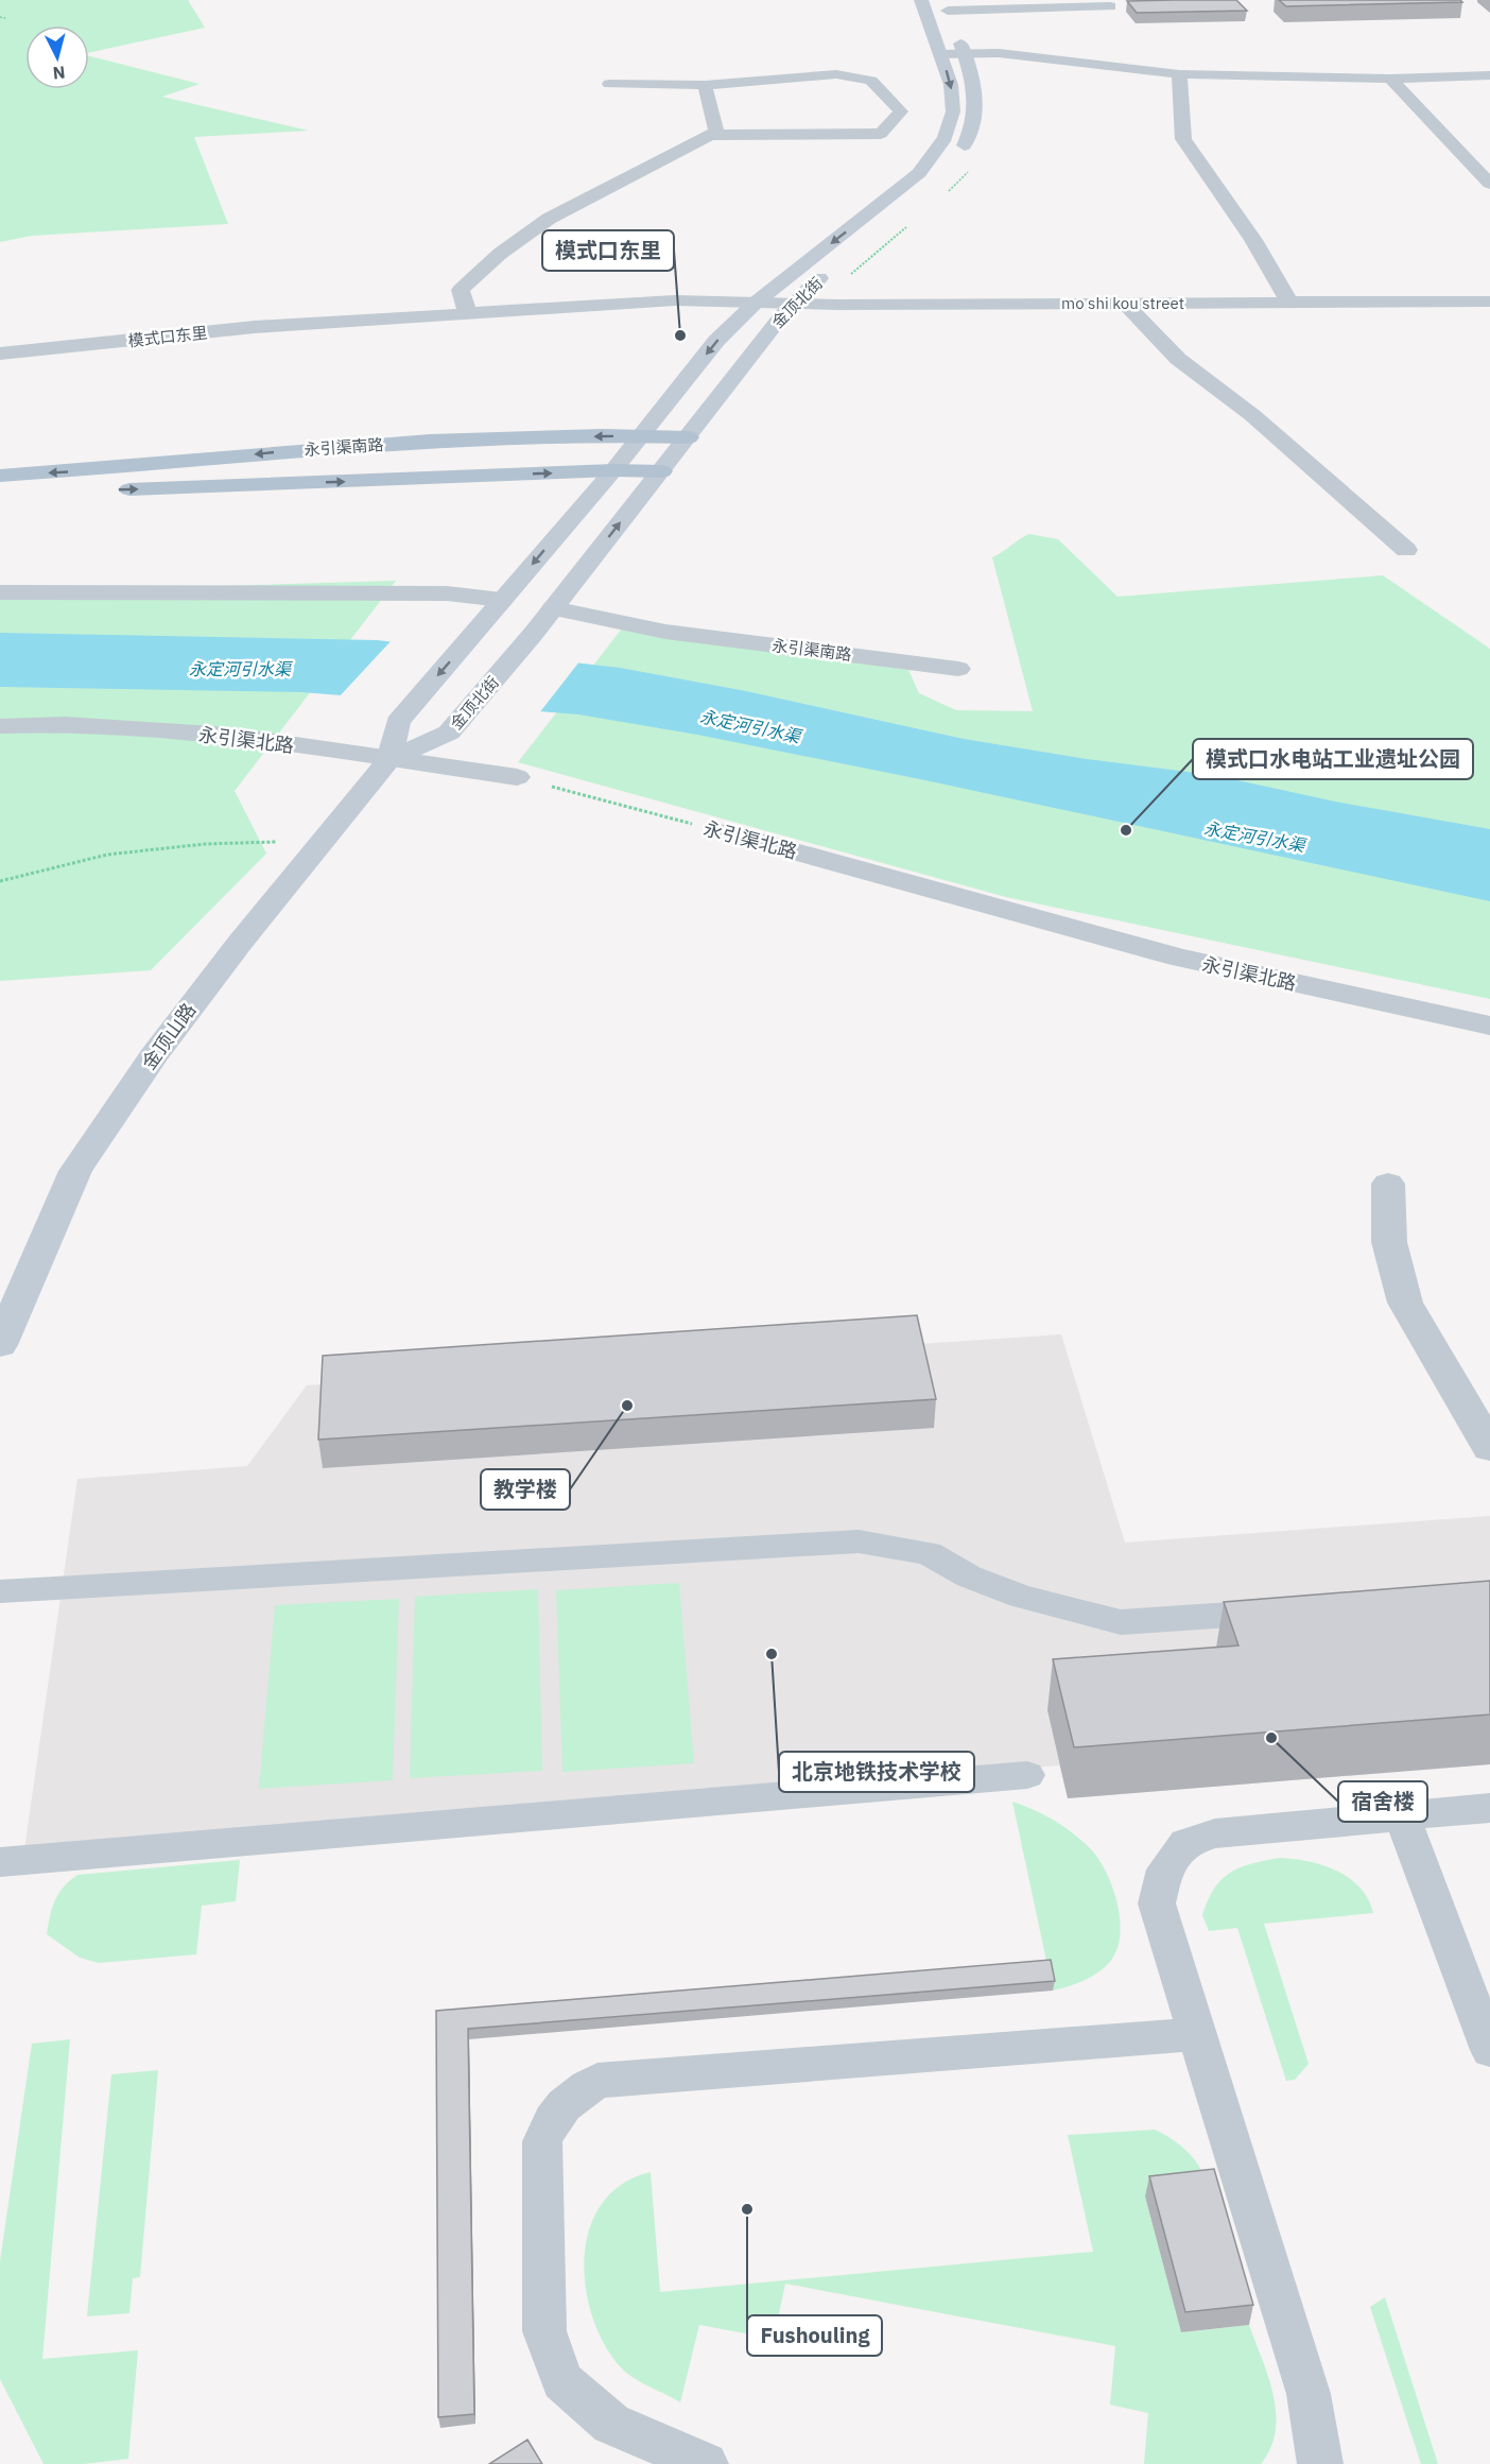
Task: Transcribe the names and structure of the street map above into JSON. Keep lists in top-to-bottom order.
{
  "streets": {
    "main road": ["金顶北街", "永引渠南路", "金顶山路"],
    "street": ["mo shi kou street", "模式口东里", "永引渠北路"]
  },
  "crossings": [
    ["金顶北街", "mo shi kou street"],
    ["金顶北街", "模式口东里"],
    ["金顶北街", "永引渠南路"],
    ["金顶北街", "永引渠北路"],
    ["金顶北街", "金顶山路"],
    ["mo shi kou street", "模式口东里"],
    ["永引渠北路", "金顶山路"]
  ],
  "water": ["永定河引水渠"],
  "places": [
    "模式口东里",
    "模式口水电站工业遗址公园",
    "教学楼",
    "北京地铁技术学校",
    "宿舍楼",
    "Fushouling"
  ],
  "north": "bottom"
}
